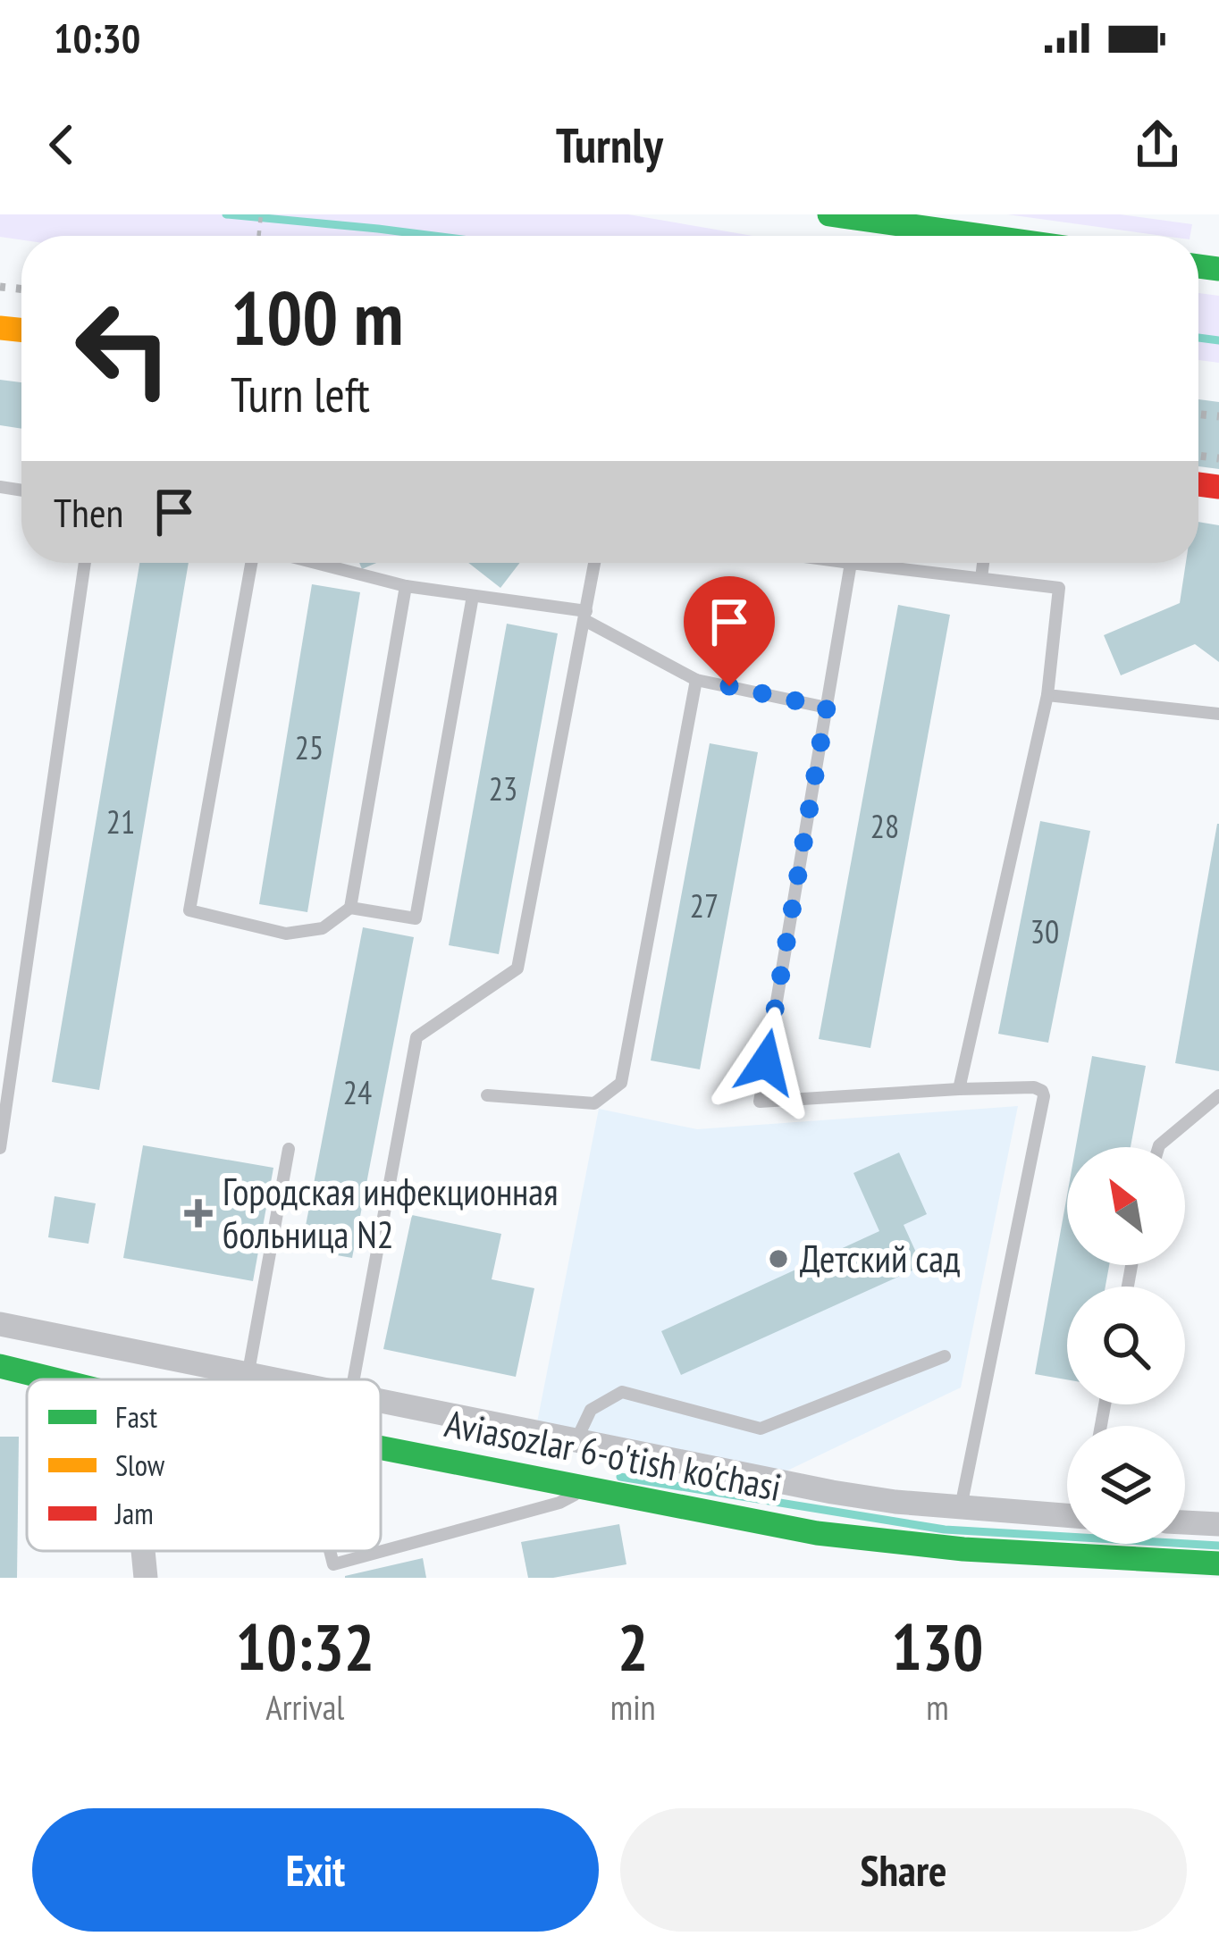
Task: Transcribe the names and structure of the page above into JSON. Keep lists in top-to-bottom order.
{
  "streets": {
    "main road": ["Aviasozlar 6-o'tish ko'chasi"]
  },
  "places": {
    "health": ["Городская инфекционная больница N2"],
    "other": ["Детский сад"]
  },
  "house_numbers": [
    "25",
    "23",
    "21",
    "28",
    "27",
    "30",
    "24"
  ],
  "legend": ["Fast", "Slow", "Jam"],
  "north": "top left",
  "page": {
    "status": "10:30",
    "header": "Turnly",
    "turn": ["100 m", "Turn left"],
    "then": "Then",
    "eta": [
      "10:32",
      "Arrival",
      "2",
      "min",
      "130",
      "m"
    ],
    "buttons": ["Exit", "Share"]
  }
}
